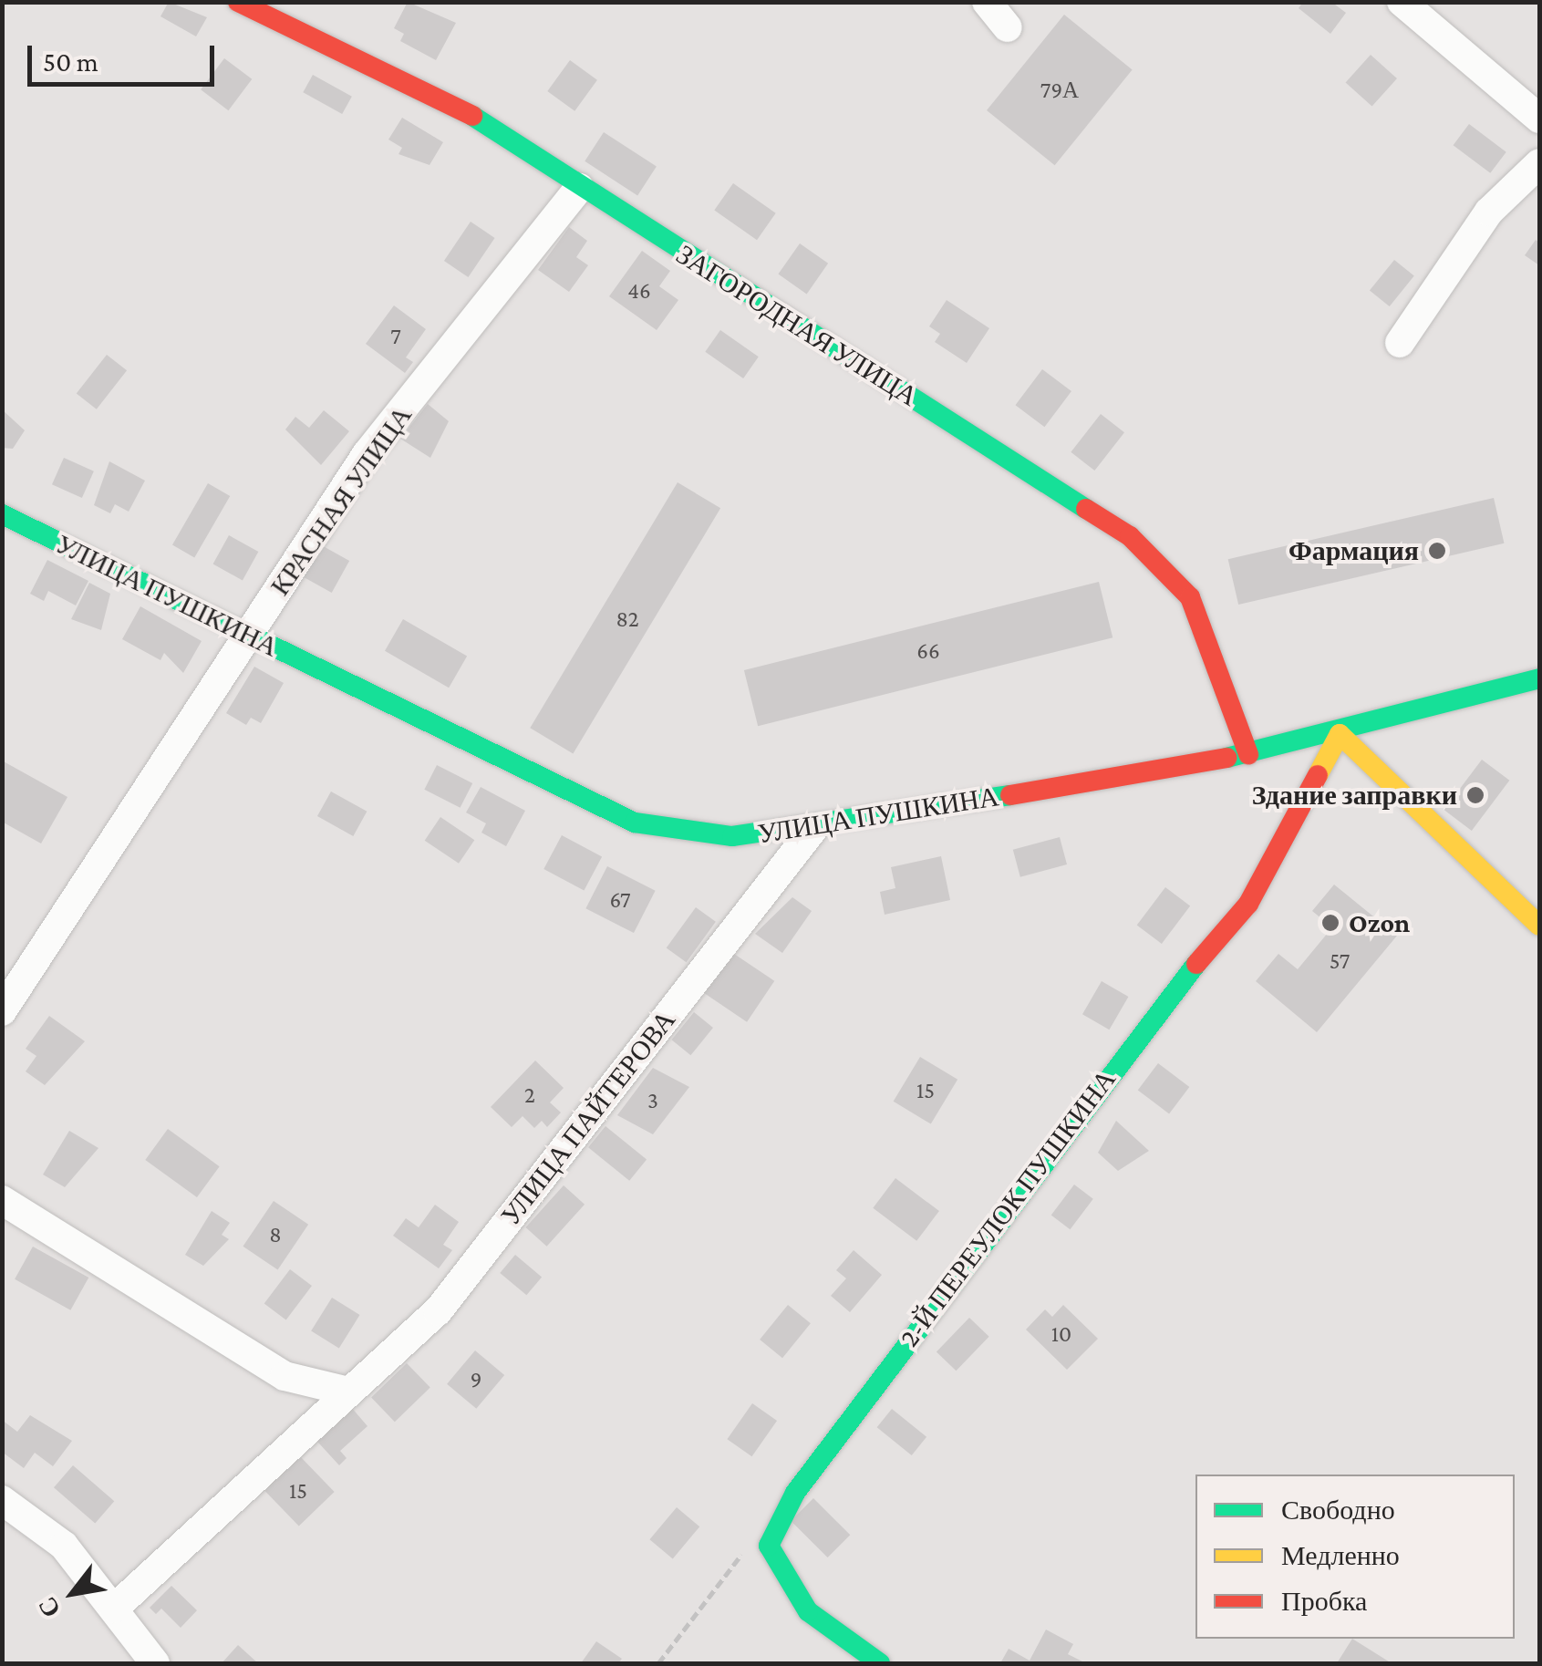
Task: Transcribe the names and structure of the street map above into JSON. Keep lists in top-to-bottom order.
{
  "streets": {
    "street": [
      "ЗАГОРОДНАЯ УЛИЦА",
      "КРАСНАЯ УЛИЦА",
      "УЛИЦА ПУШКИНА",
      "УЛИЦА ПАЙТЕРОВА",
      "2-Й ПЕРЕУЛОК ПУШКИНА"
    ]
  },
  "crossings": [
    ["ЗАГОРОДНАЯ УЛИЦА", "КРАСНАЯ УЛИЦА"],
    ["ЗАГОРОДНАЯ УЛИЦА", "УЛИЦА ПУШКИНА"],
    ["КРАСНАЯ УЛИЦА", "УЛИЦА ПУШКИНА"],
    ["УЛИЦА ПУШКИНА", "УЛИЦА ПАЙТЕРОВА"],
    ["УЛИЦА ПУШКИНА", "2-Й ПЕРЕУЛОК ПУШКИНА"]
  ],
  "places": ["Фармация", "Здание заправки", "Ozon"],
  "house_numbers": [
    "79А",
    "46",
    "7",
    "82",
    "66",
    "67",
    "57",
    "15",
    "2",
    "3",
    "8",
    "10",
    "9",
    "15"
  ],
  "legend": ["Свободно", "Медленно", "Пробка"],
  "scale_bar": "50 m",
  "north": "bottom left"
}
